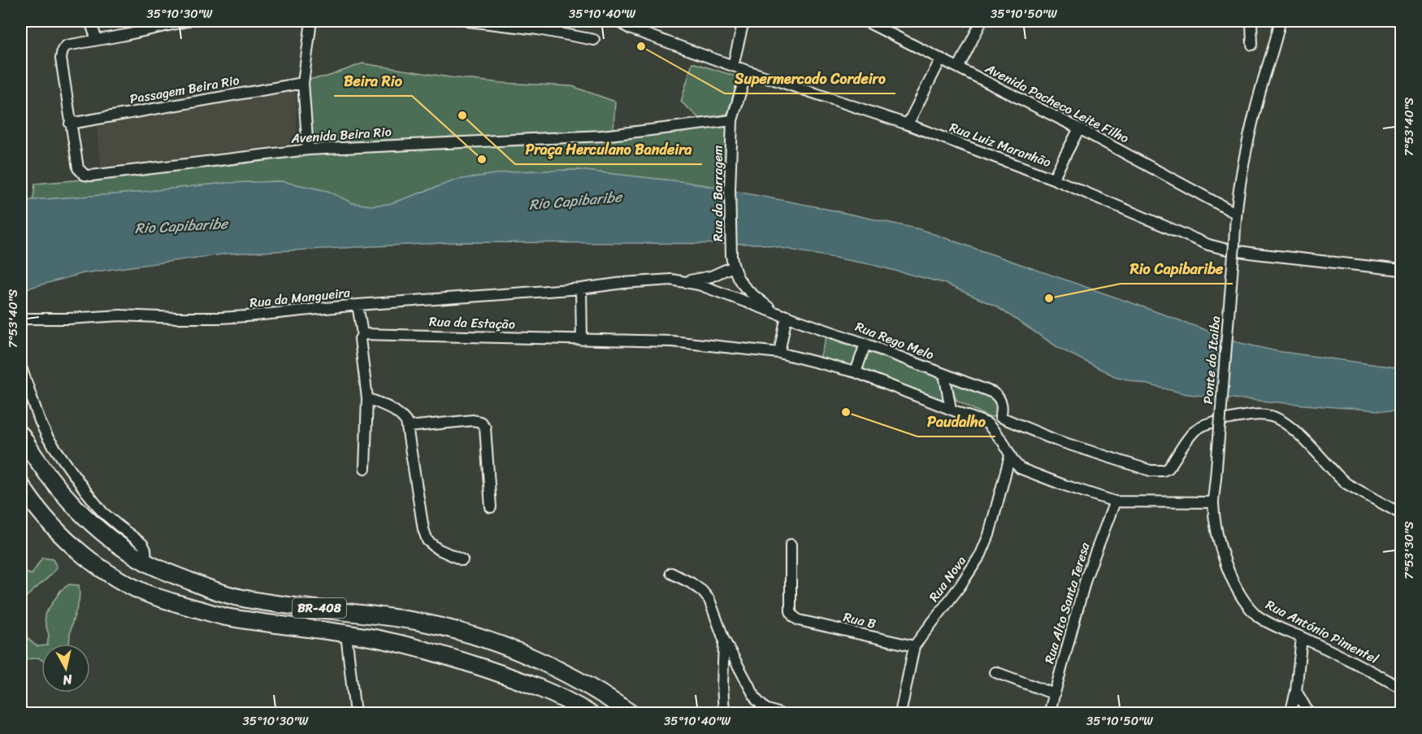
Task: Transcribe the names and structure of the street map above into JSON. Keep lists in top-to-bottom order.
{
  "streets": {
    "highway": ["BR-408"],
    "street": [
      "Passagem Beira Rio",
      "Avenida Pacheco Leite Filho",
      "Avenida Beira Rio",
      "Rua Luiz Maranhão",
      "Rua da Barragem",
      "Rua da Mangueira",
      "Rua da Estação",
      "Rua Rego Melo",
      "Ponte do Itaiba",
      "Rua Nova",
      "Rua Alto Santa Teresa",
      "Rua B",
      "Rua António Pimentel"
    ]
  },
  "crossings": [
    ["Passagem Beira Rio", "Avenida Beira Rio"],
    ["Avenida Pacheco Leite Filho", "Ponte do Itaiba"],
    ["Avenida Beira Rio", "Rua da Barragem"],
    ["Rua Luiz Maranhão", "Rua da Barragem"],
    ["Rua da Barragem", "Rua Rego Melo"],
    ["Rua da Mangueira", "Rua Rego Melo"],
    ["Ponte do Itaiba", "Rua António Pimentel"],
    ["Rua Nova", "Rua B"]
  ],
  "water": ["Rio Capibaribe"],
  "places": [
    "Supermercado Cordeiro",
    "Praça Herculano Bandeira",
    "Beira Rio",
    "Rio Capibaribe",
    "Paudalho"
  ],
  "north": "bottom",
  "coordinates": [
    "35°10'30\"W",
    "35°10'40\"W",
    "35°10'50\"W",
    "7°53'40\"S",
    "7°53'30\"S"
  ]
}
